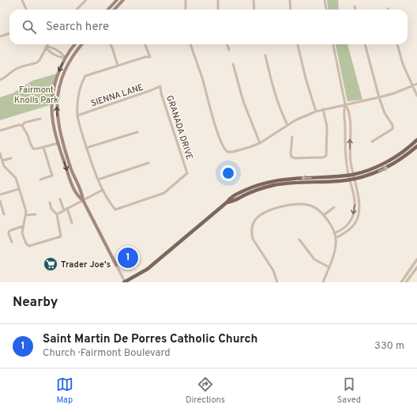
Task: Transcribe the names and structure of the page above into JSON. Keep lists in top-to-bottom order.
{
  "streets": {
    "street": ["SIENNA LANE", "GRANADA DRIVE"]
  },
  "crossings": [
    ["SIENNA LANE", "GRANADA DRIVE"]
  ],
  "parks": ["Fairmont Knolls Park"],
  "places": {
    "supermarket": ["Trader Joe's"]
  },
  "page": {
    "search": "Search here",
    "pins": "1",
    "heading": "Nearby",
    "list": [
      {
        "mark": "1",
        "name": "Saint Martin De Porres Catholic Church",
        "note": "Church · Fairmont Boulevard",
        "value": "330 m"
      }
    ],
    "nav": ["Map", "Directions", "Saved"]
  }
}
